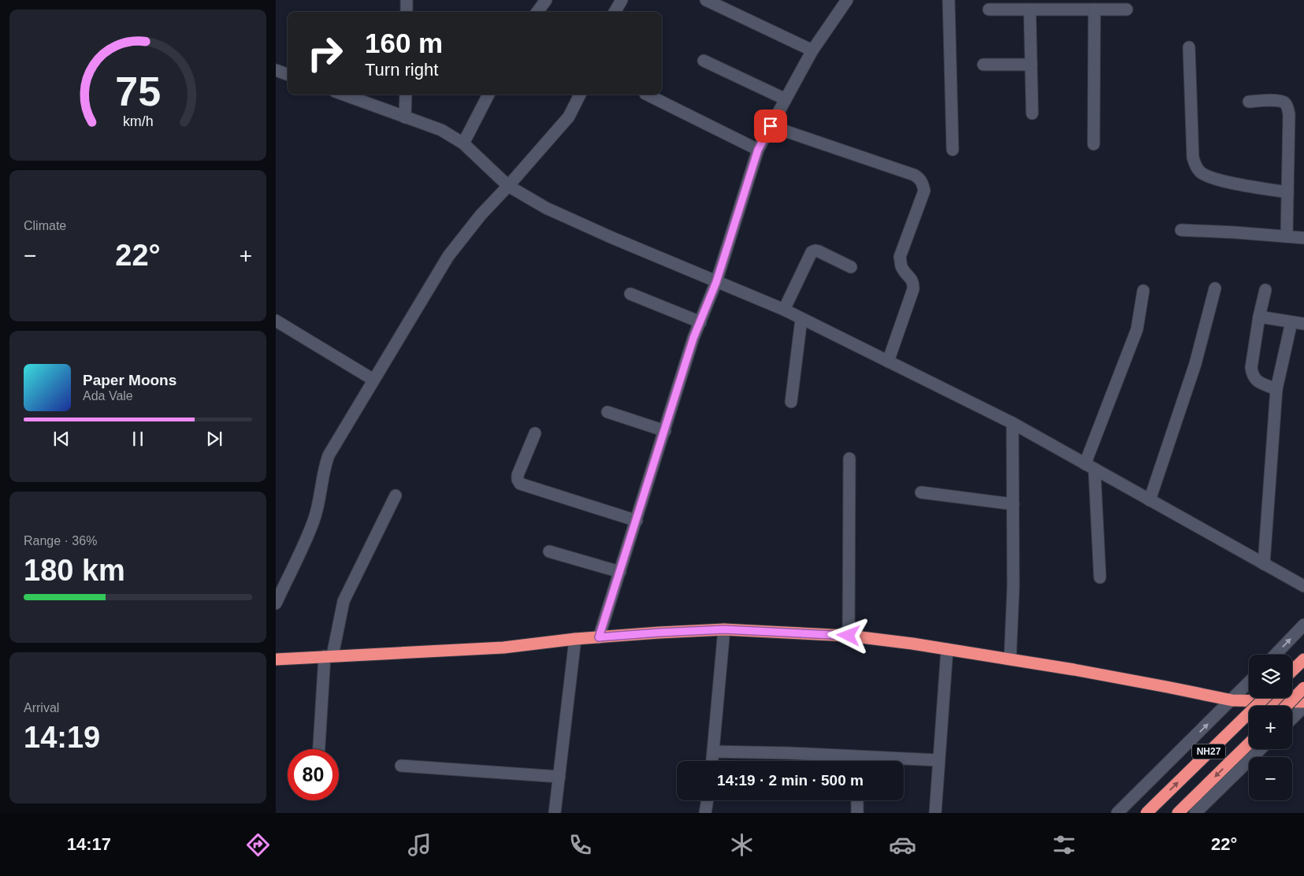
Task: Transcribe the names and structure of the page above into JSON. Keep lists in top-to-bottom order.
{
  "streets": {
    "highway": ["NH27"]
  },
  "page": {
    "turn": ["160 m", "Turn right"],
    "tile": [
      "Climate",
      ["Range · 36%", "180 km"],
      ["Arrival", "14:19"]
    ],
    "heat": ["−", "22°", "+"],
    "song": ["Paper Moons", "Ada Vale"],
    "map_buttons": ["+", "−"],
    "limit": "80",
    "trip": "14:19 · 2 min · 500 m",
    "tabs": ["14:17", "22°"],
    "gauge": ["75", "km/h"]
  }
}
